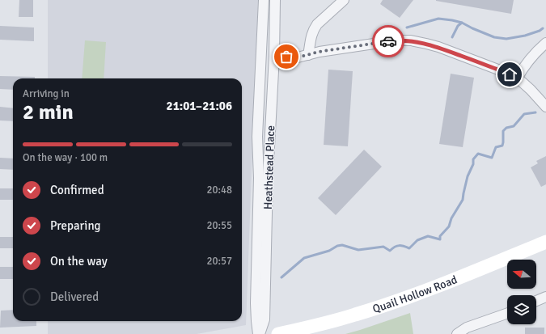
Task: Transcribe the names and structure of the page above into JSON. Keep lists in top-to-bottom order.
{
  "streets": {
    "main road": ["Quail Hollow Road"],
    "street": ["Heathstead Place"]
  },
  "north": "left",
  "page": {
    "heading": ["2 min", "Arriving in", "21:01–21:06"],
    "bar": "On the way · 100 m",
    "list": [
      ["Confirmed", "20:48"],
      ["Preparing", "20:55"],
      ["On the way", "20:57"],
      "Delivered"
    ]
  }
}
